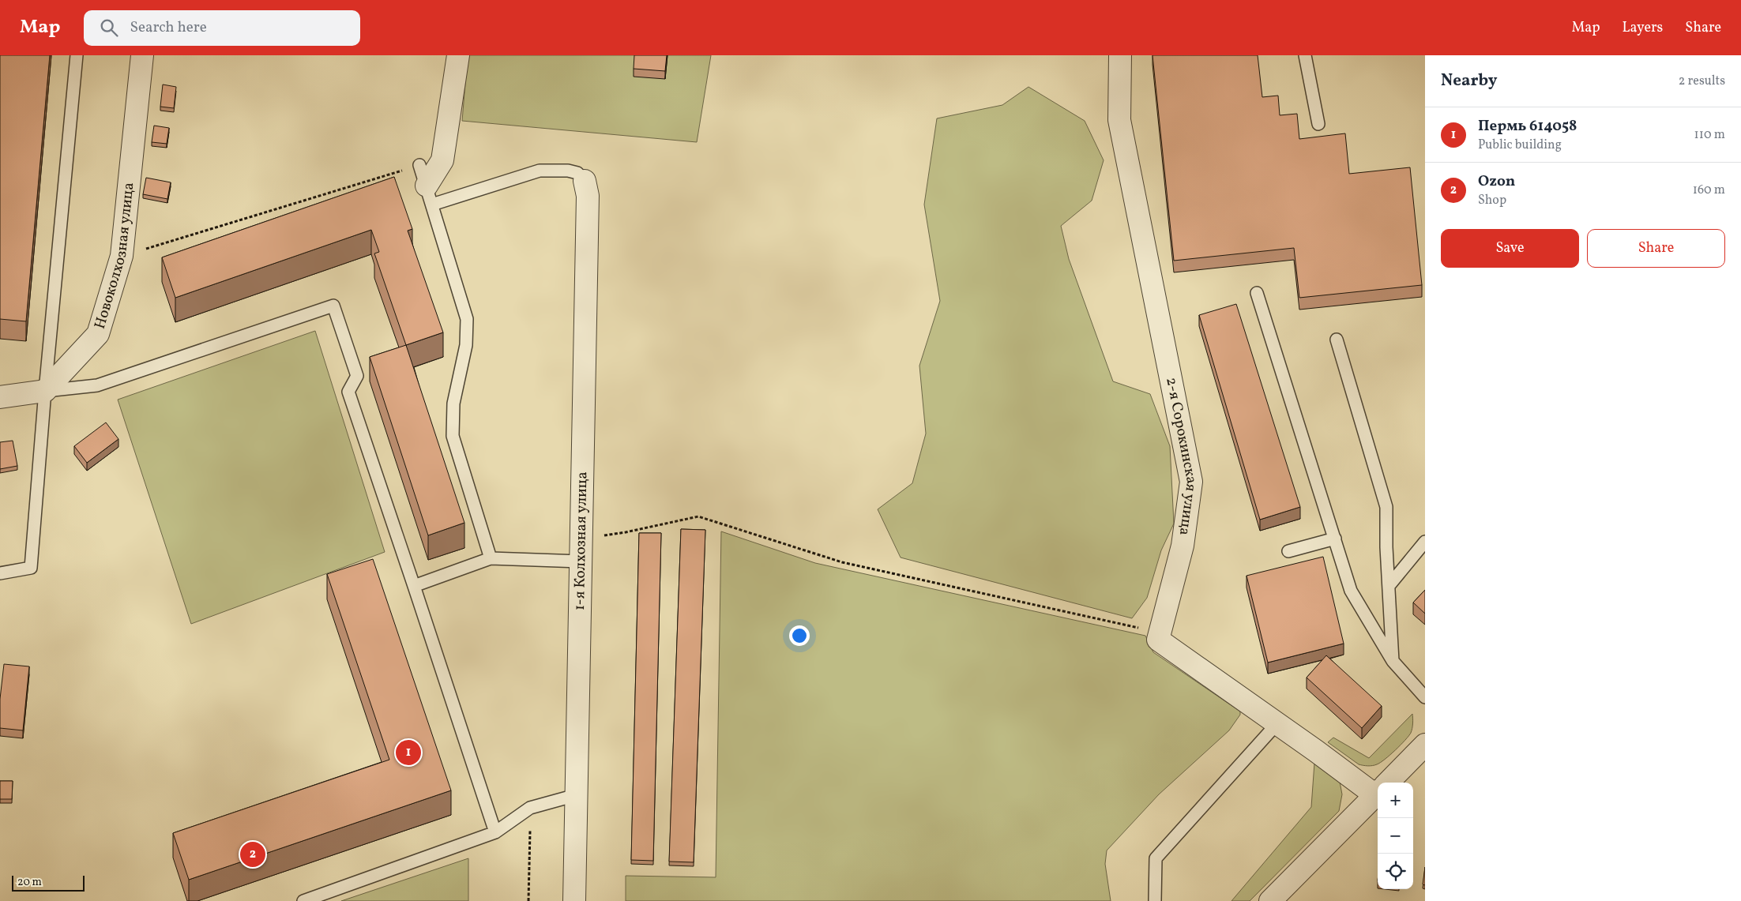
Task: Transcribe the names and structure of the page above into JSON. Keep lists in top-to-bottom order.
{
  "streets": {
    "street": ["Новоколхозная улица", "2-я Сорокинская улица", "1-я Колхозная улица"]
  },
  "scale_bar": "20 m",
  "page": {
    "header": "Map",
    "search": "Search here",
    "nav": ["Map", "Layers", "Share"],
    "heading": ["Nearby", "2 results"],
    "list": [
      {
        "mark": "1",
        "name": "Пермь 614058",
        "note": "Public building",
        "value": "110 m"
      },
      {
        "mark": "2",
        "name": "Ozon",
        "note": "Shop",
        "value": "160 m"
      }
    ],
    "buttons": ["Save", "Share"],
    "pins": ["1", "2"],
    "map_buttons": ["+", "−"],
    "scale": "20 m"
  }
}
